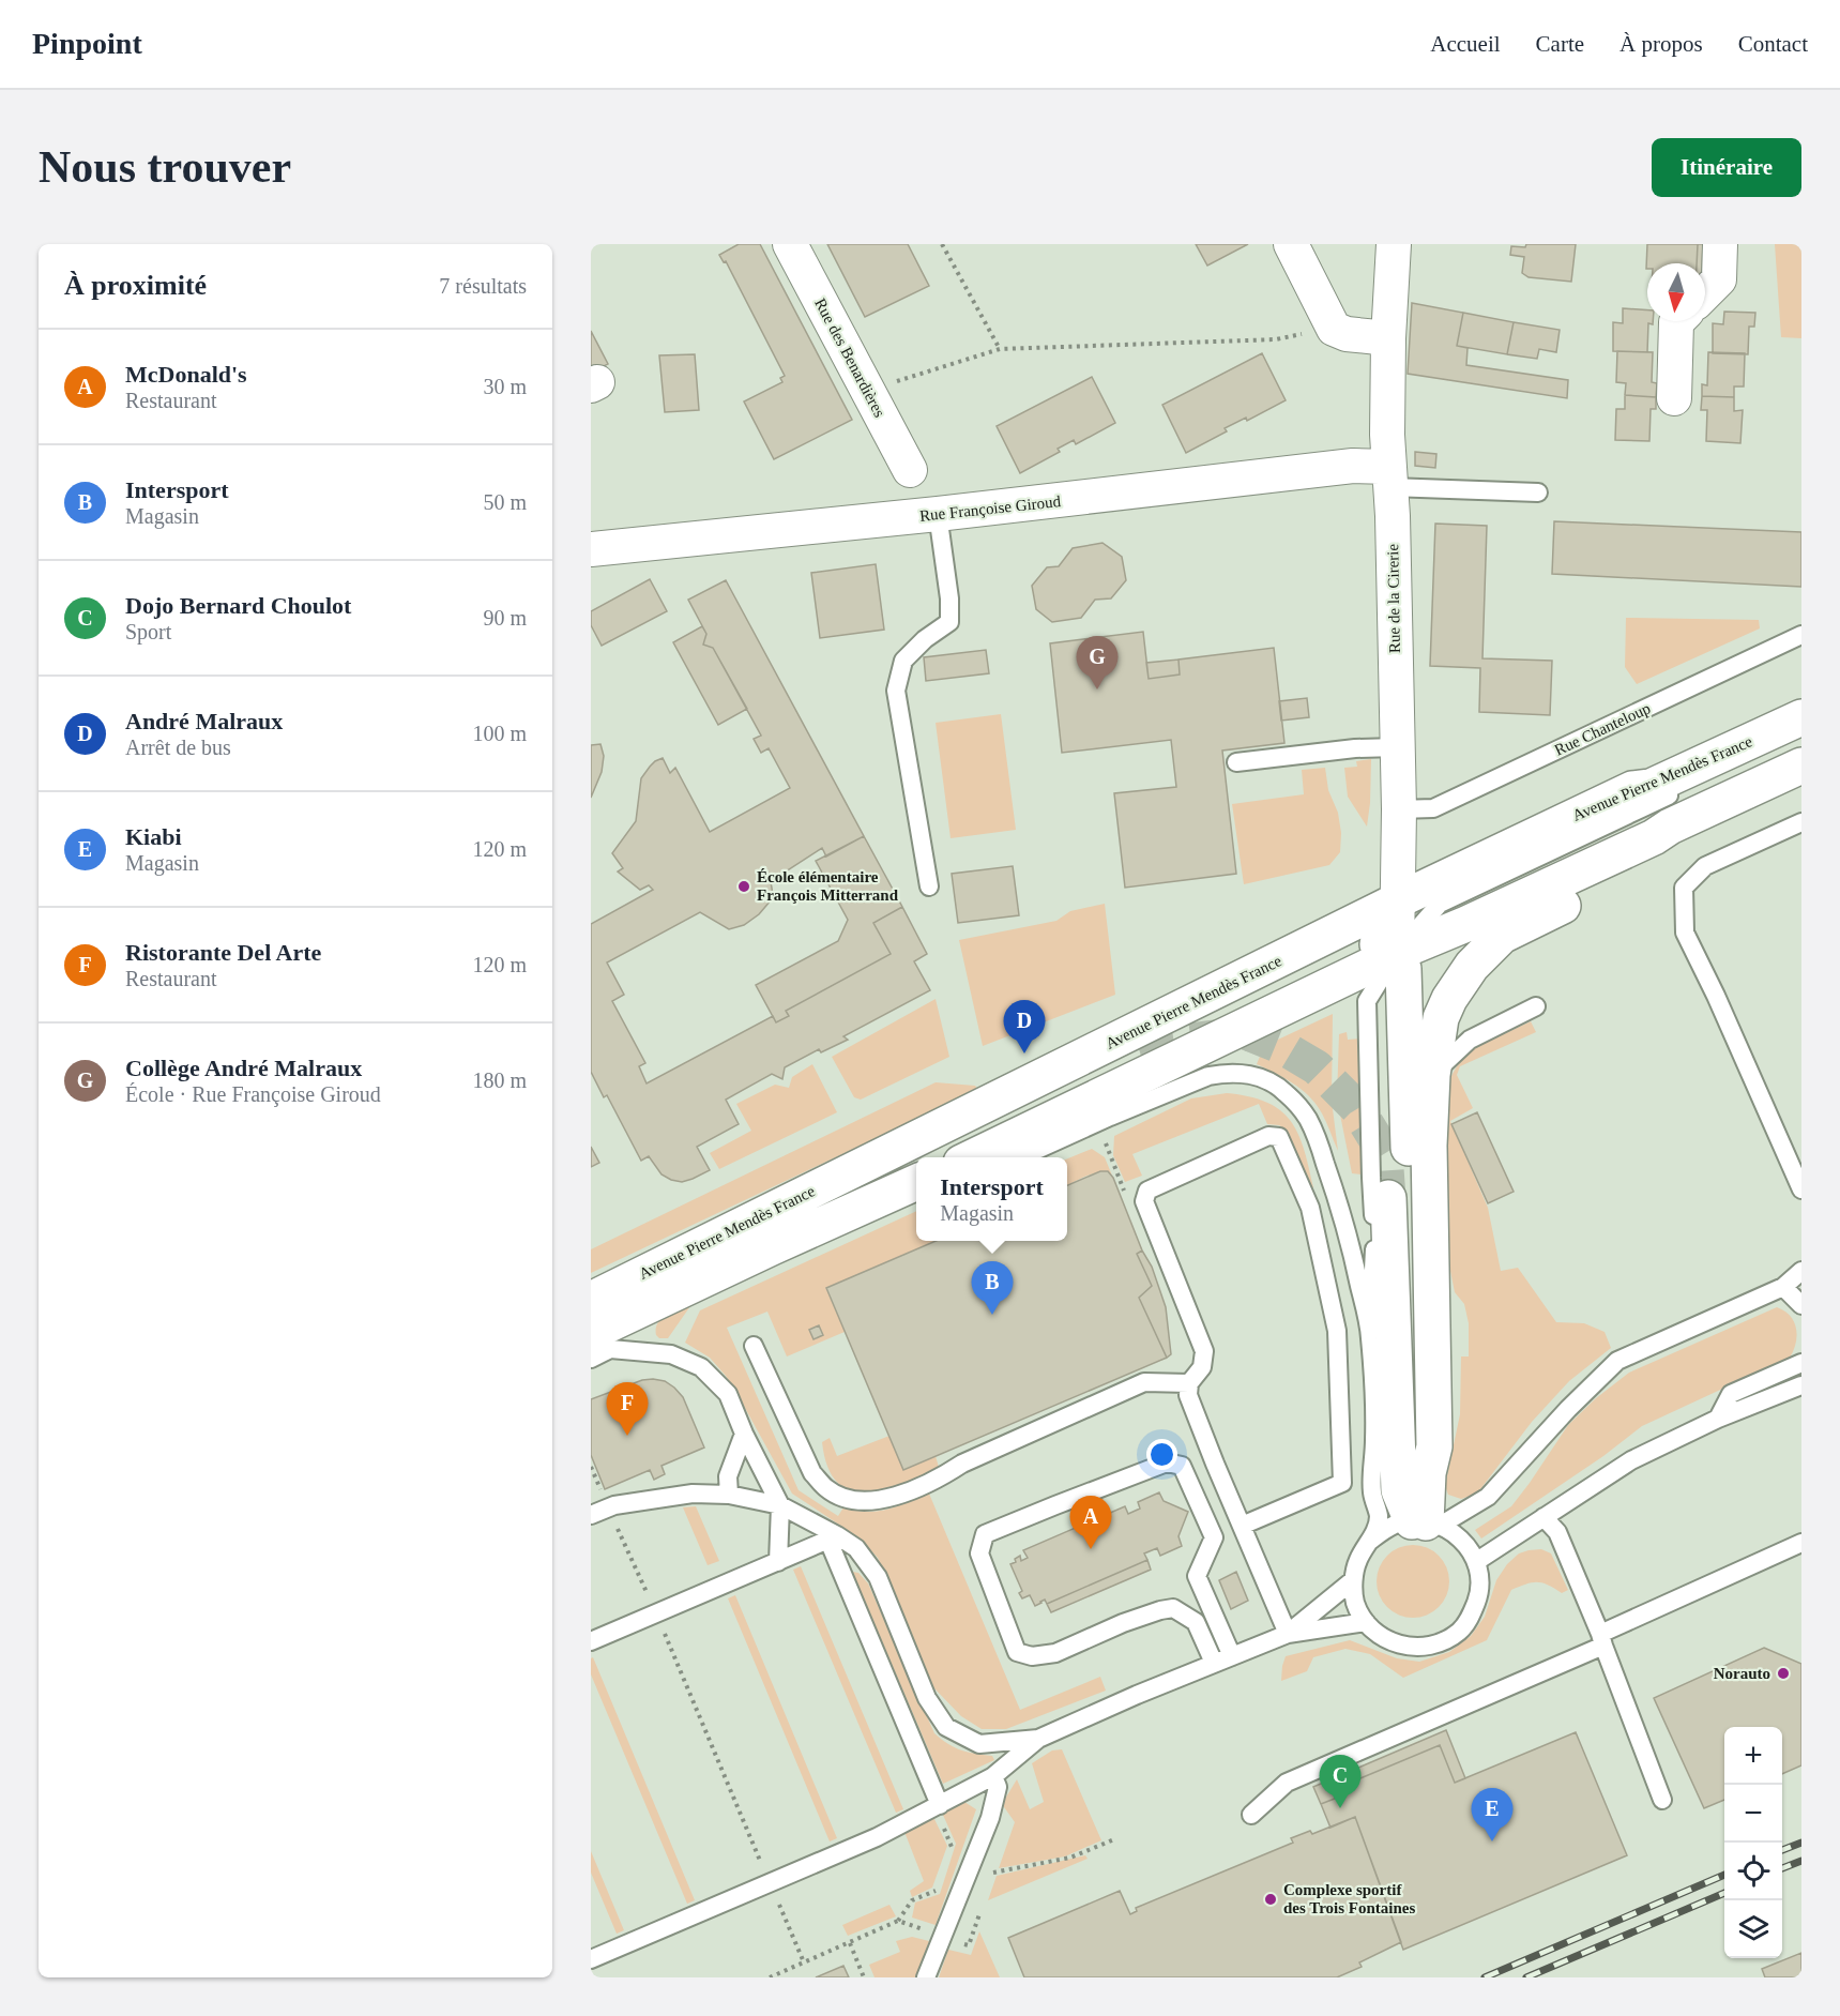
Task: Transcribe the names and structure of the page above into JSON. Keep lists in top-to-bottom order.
{
  "streets": {
    "main road": ["Avenue Pierre Mendès France"],
    "street": ["Rue des Benardières", "Rue Françoise Giroud", "Rue de la Cirerie"],
    "lane": ["Rue Chanteloup"]
  },
  "crossings": [
    ["Rue Françoise Giroud", "Rue de la Cirerie"],
    ["Rue de la Cirerie", "Rue Chanteloup"],
    ["Rue de la Cirerie", "Avenue Pierre Mendès France"]
  ],
  "places": ["École élémentaire François Mitterrand", "Norauto", "Complexe sportif des Trois Fontaines"],
  "north": "bottom",
  "page": {
    "header": "Pinpoint",
    "nav": [
      "Accueil",
      "Carte",
      "À propos",
      "Contact"
    ],
    "buttons": "Itinéraire",
    "title": "Nous trouver",
    "heading": ["À proximité", "7 résultats"],
    "list": [
      {
        "mark": "A",
        "name": "McDonald's",
        "note": "Restaurant",
        "value": "30 m"
      },
      {
        "mark": "B",
        "name": "Intersport",
        "note": "Magasin",
        "value": "50 m"
      },
      {
        "mark": "C",
        "name": "Dojo Bernard Choulot",
        "note": "Sport",
        "value": "90 m"
      },
      {
        "mark": "D",
        "name": "André Malraux",
        "note": "Arrêt de bus",
        "value": "100 m"
      },
      {
        "mark": "E",
        "name": "Kiabi",
        "note": "Magasin",
        "value": "120 m"
      },
      {
        "mark": "F",
        "name": "Ristorante Del Arte",
        "note": "Restaurant",
        "value": "120 m"
      },
      {
        "mark": "G",
        "name": "Collège André Malraux",
        "note": "École · Rue Françoise Giroud",
        "value": "180 m"
      }
    ],
    "pins": [
      "G",
      "D",
      "B",
      "F",
      "A",
      "C",
      "E"
    ],
    "popup": ["Intersport", "Magasin"],
    "map_buttons": ["+", "−"]
  }
}
